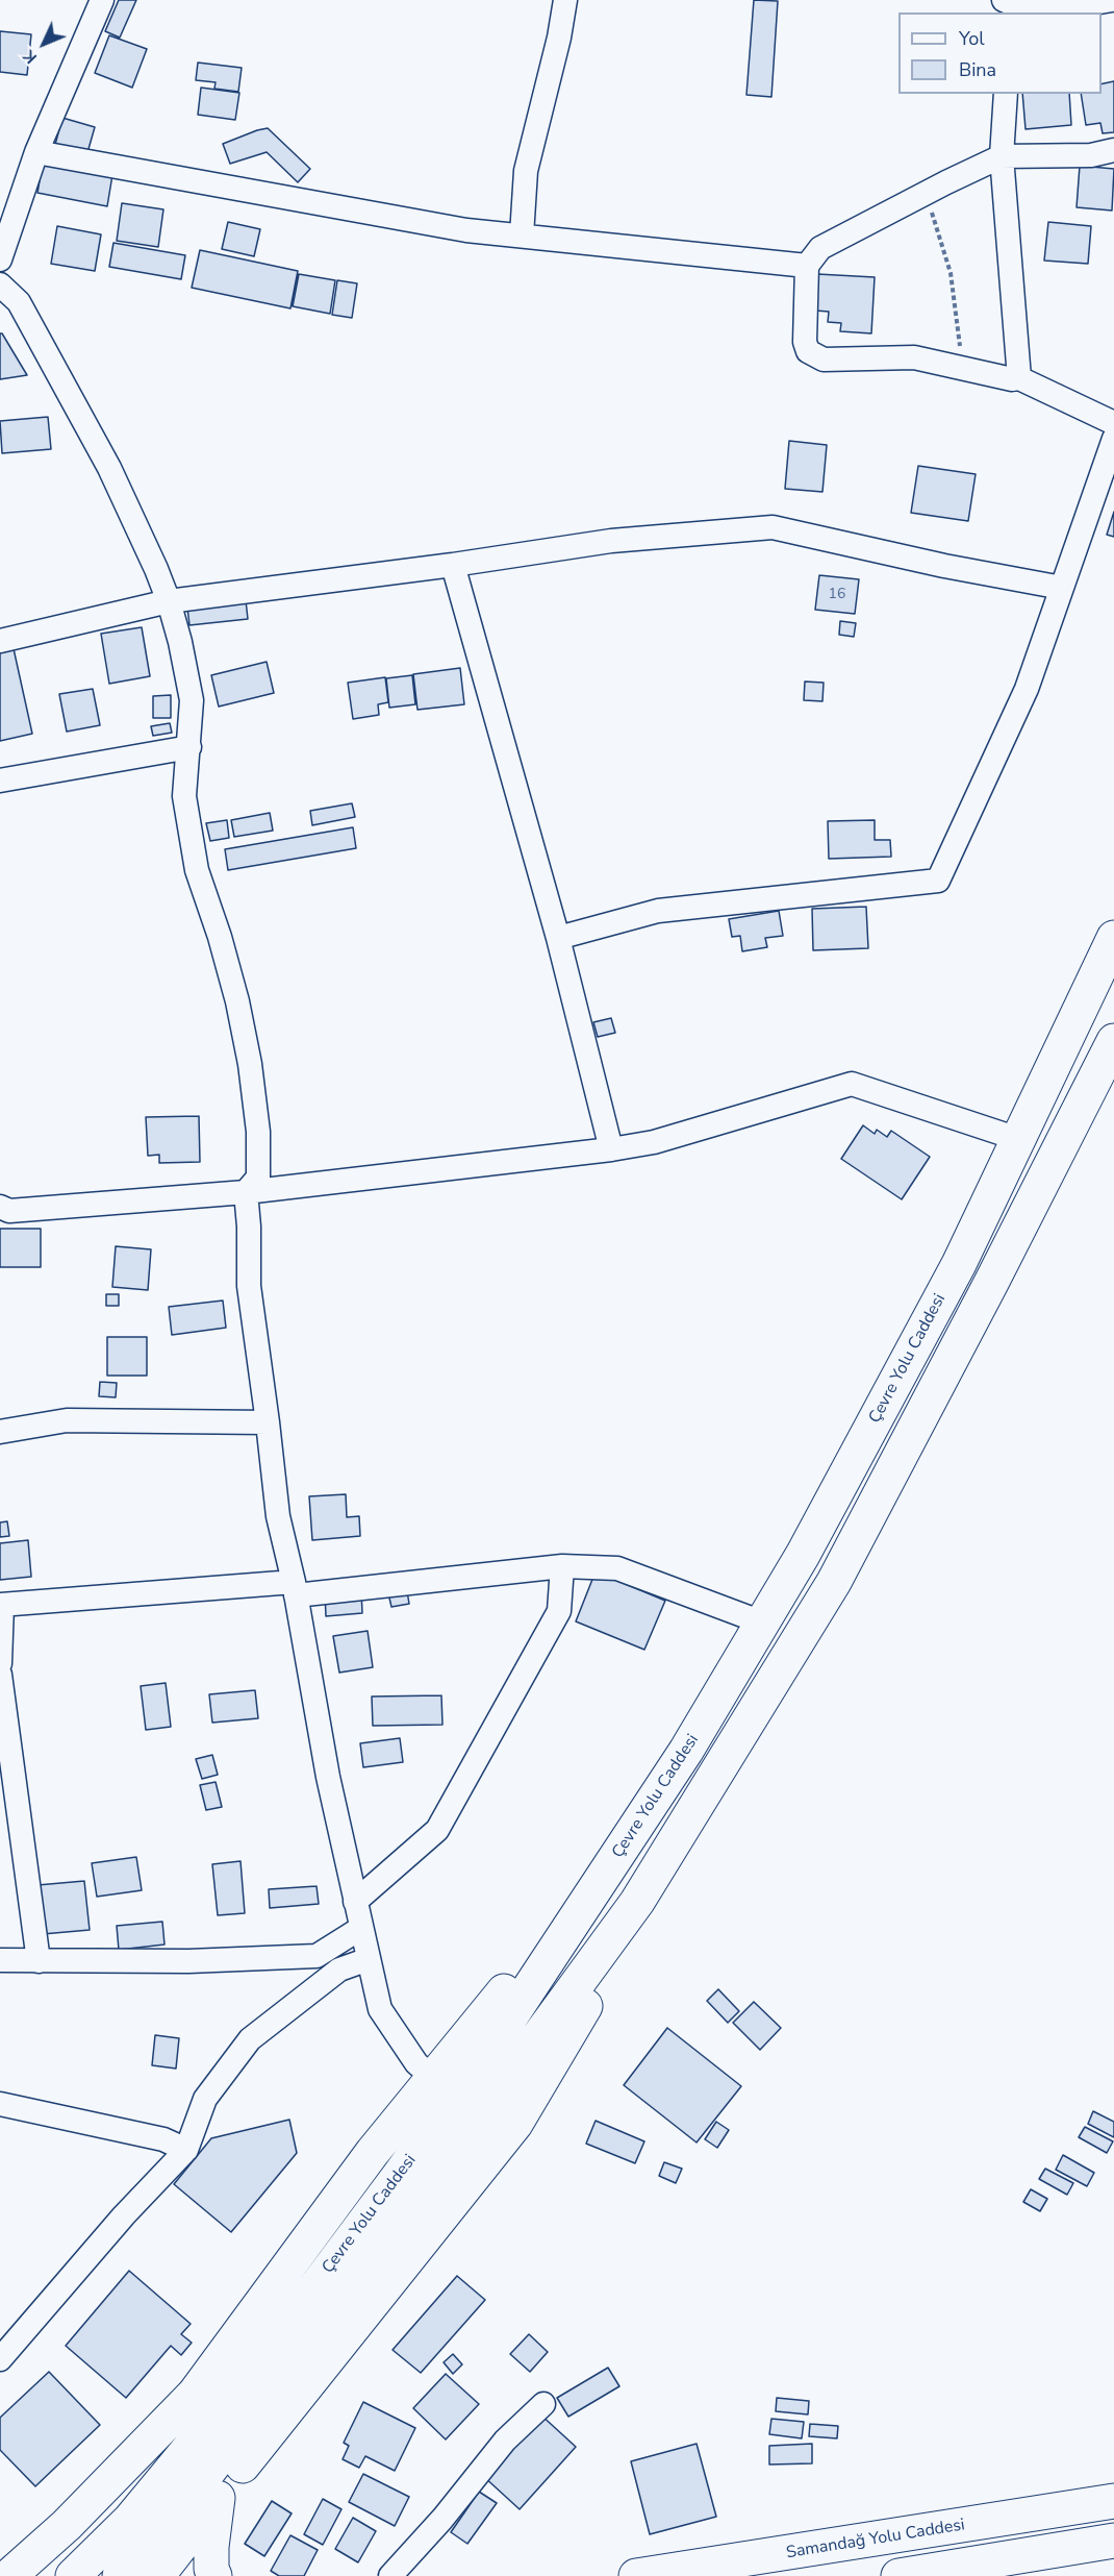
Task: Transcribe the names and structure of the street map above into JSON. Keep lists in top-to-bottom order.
{
  "streets": {
    "highway": ["Çevre Yolu Caddesi", "Samandağ Yolu Caddesi"]
  },
  "house_numbers": ["16"],
  "legend": ["Yol", "Bina"],
  "north": "bottom left"
}
